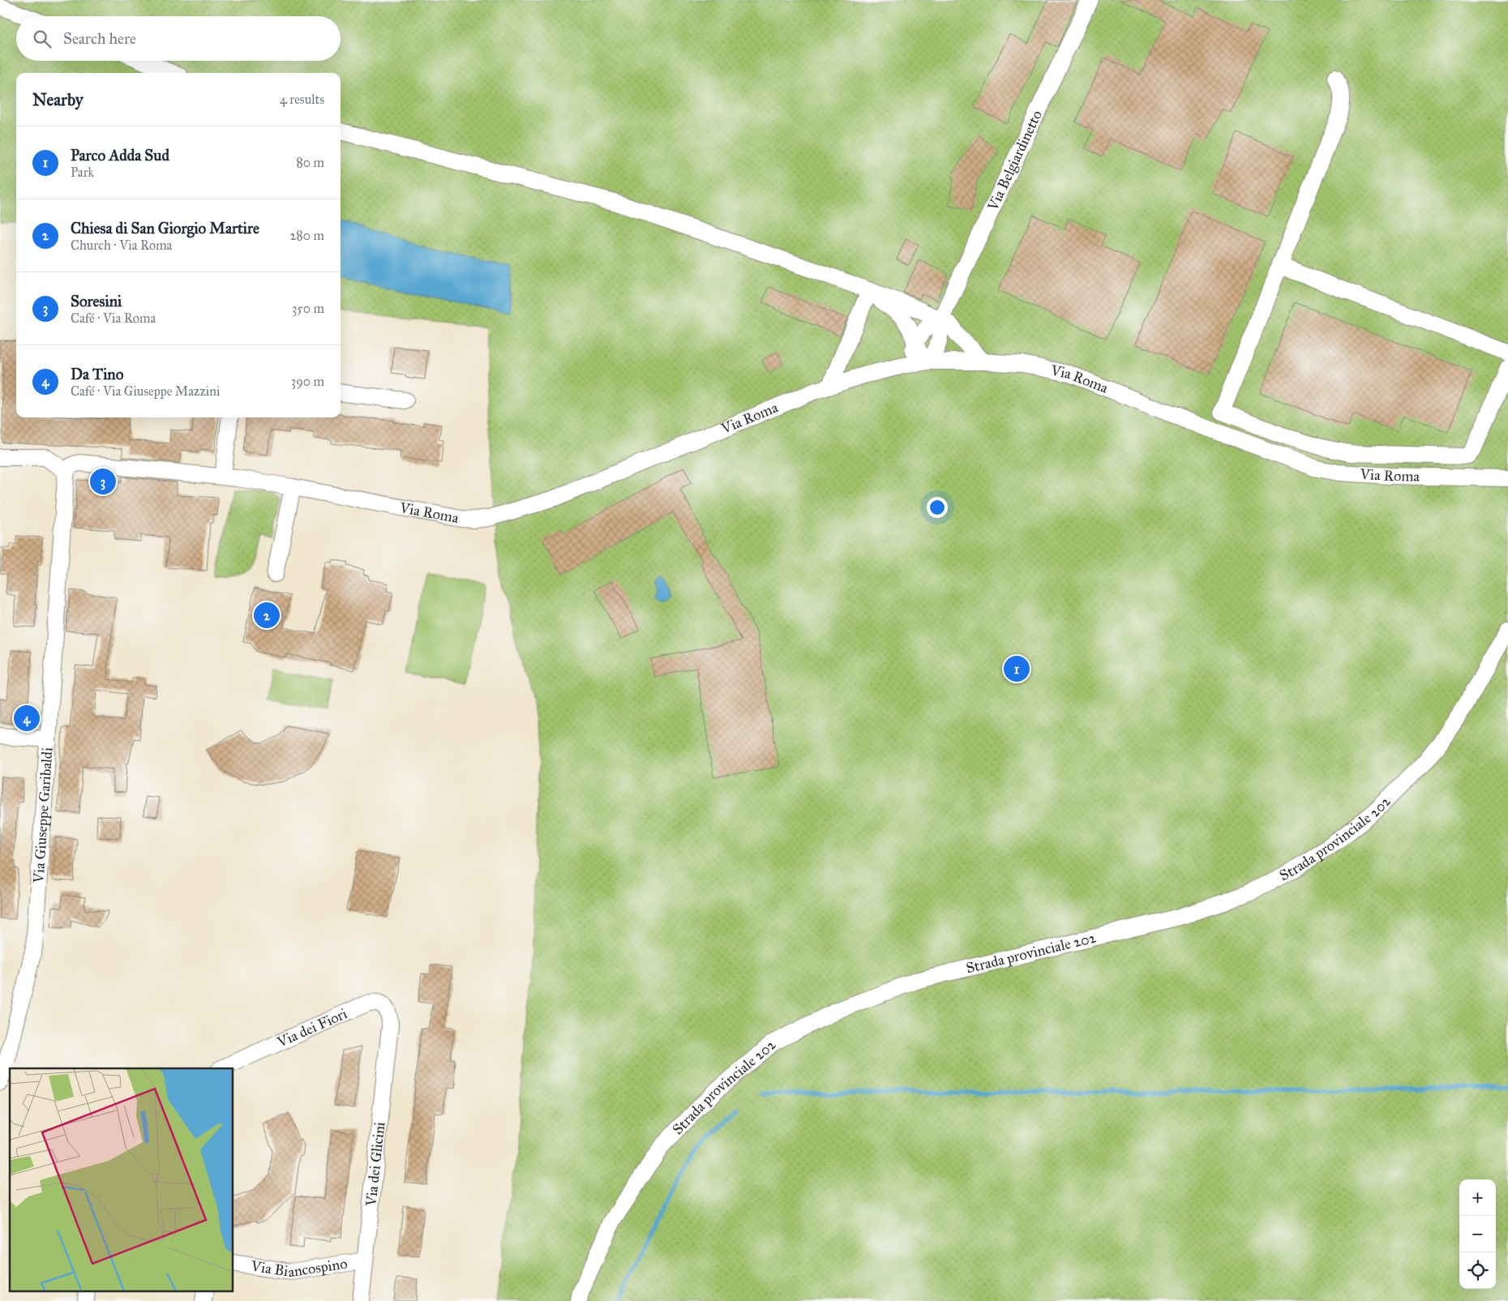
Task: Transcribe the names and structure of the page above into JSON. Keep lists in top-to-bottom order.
{
  "streets": {
    "street": [
      "Via Belgiardinetto",
      "Via Roma",
      "Via Giuseppe Garibaldi",
      "Strada provinciale 202",
      "Via dei Fiori",
      "Via dei Glicini",
      "Via Biancospino"
    ]
  },
  "crossings": [
    ["Via Roma", "Via Giuseppe Garibaldi"],
    ["Via dei Fiori", "Via dei Glicini"],
    ["Via dei Glicini", "Via Biancospino"]
  ],
  "page": {
    "search": "Search here",
    "heading": ["Nearby", "4 results"],
    "list": [
      {
        "mark": "1",
        "name": "Parco Adda Sud",
        "note": "Park",
        "value": "80 m"
      },
      {
        "mark": "2",
        "name": "Chiesa di San Giorgio Martire",
        "note": "Church · Via Roma",
        "value": "280 m"
      },
      {
        "mark": "3",
        "name": "Soresini",
        "note": "Café · Via Roma",
        "value": "350 m"
      },
      {
        "mark": "4",
        "name": "Da Tino",
        "note": "Café · Via Giuseppe Mazzini",
        "value": "390 m"
      }
    ],
    "pins": [
      "3",
      "2",
      "1",
      "4"
    ],
    "map_buttons": ["+", "−"]
  }
}
